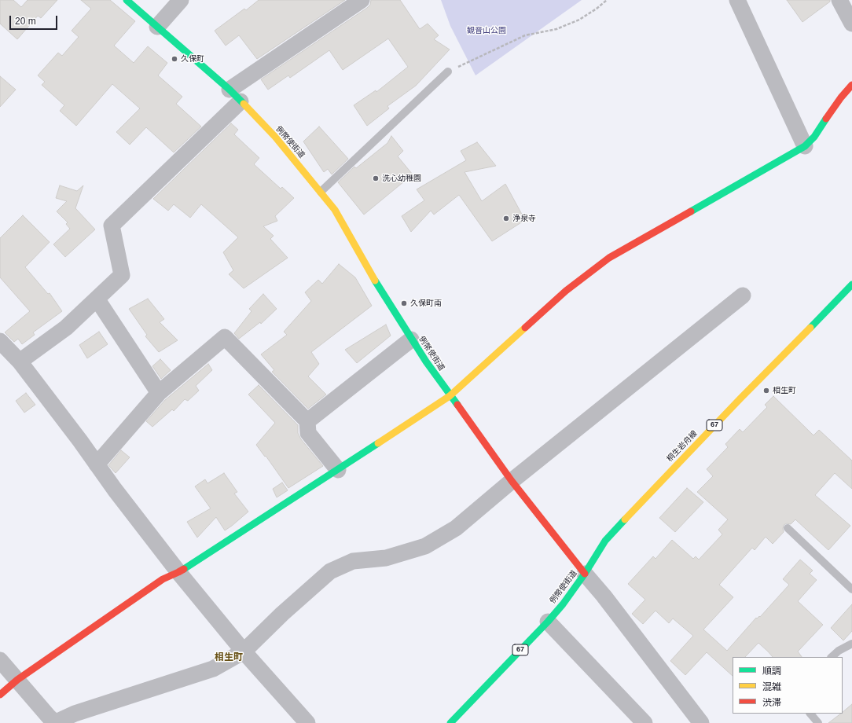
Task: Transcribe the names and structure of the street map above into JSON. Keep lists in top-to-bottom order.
{
  "streets": {
    "street": ["例幣使街道", "67", "桐生岩舟線"]
  },
  "crossings": [
    ["例幣使街道", "桐生岩舟線"]
  ],
  "districts": ["相生町"],
  "parks": ["観音山公園"],
  "places": [
    "久保町",
    "洗心幼稚園",
    "浄泉寺",
    "久保町南",
    "相生町"
  ],
  "legend": ["順調", "混雑", "渋滞"],
  "scale_bar": "20 m"
}
